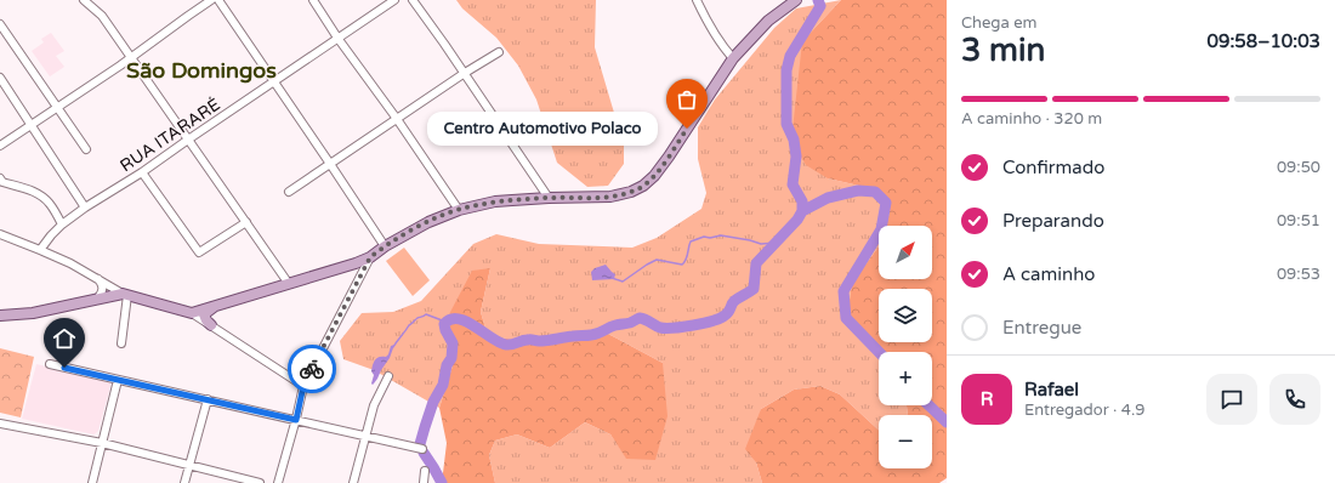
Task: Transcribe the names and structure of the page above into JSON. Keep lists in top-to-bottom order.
{
  "streets": {
    "street": ["RUA ITARARÉ"]
  },
  "districts": ["São Domingos"],
  "places": ["Centro Automotivo Polaco"],
  "north": "top right",
  "page": {
    "heading": ["3 min", "Chega em", "09:58–10:03"],
    "panel": ["Rafael", "Entregador · 4.9"],
    "bar": "A caminho · 320 m",
    "bubble": "Centro Automotivo Polaco",
    "list": [
      ["Confirmado", "09:50"],
      ["Preparando", "09:51"],
      ["A caminho", "09:53"],
      "Entregue"
    ],
    "map_buttons": ["+", "−"],
    "round": "R"
  }
}
